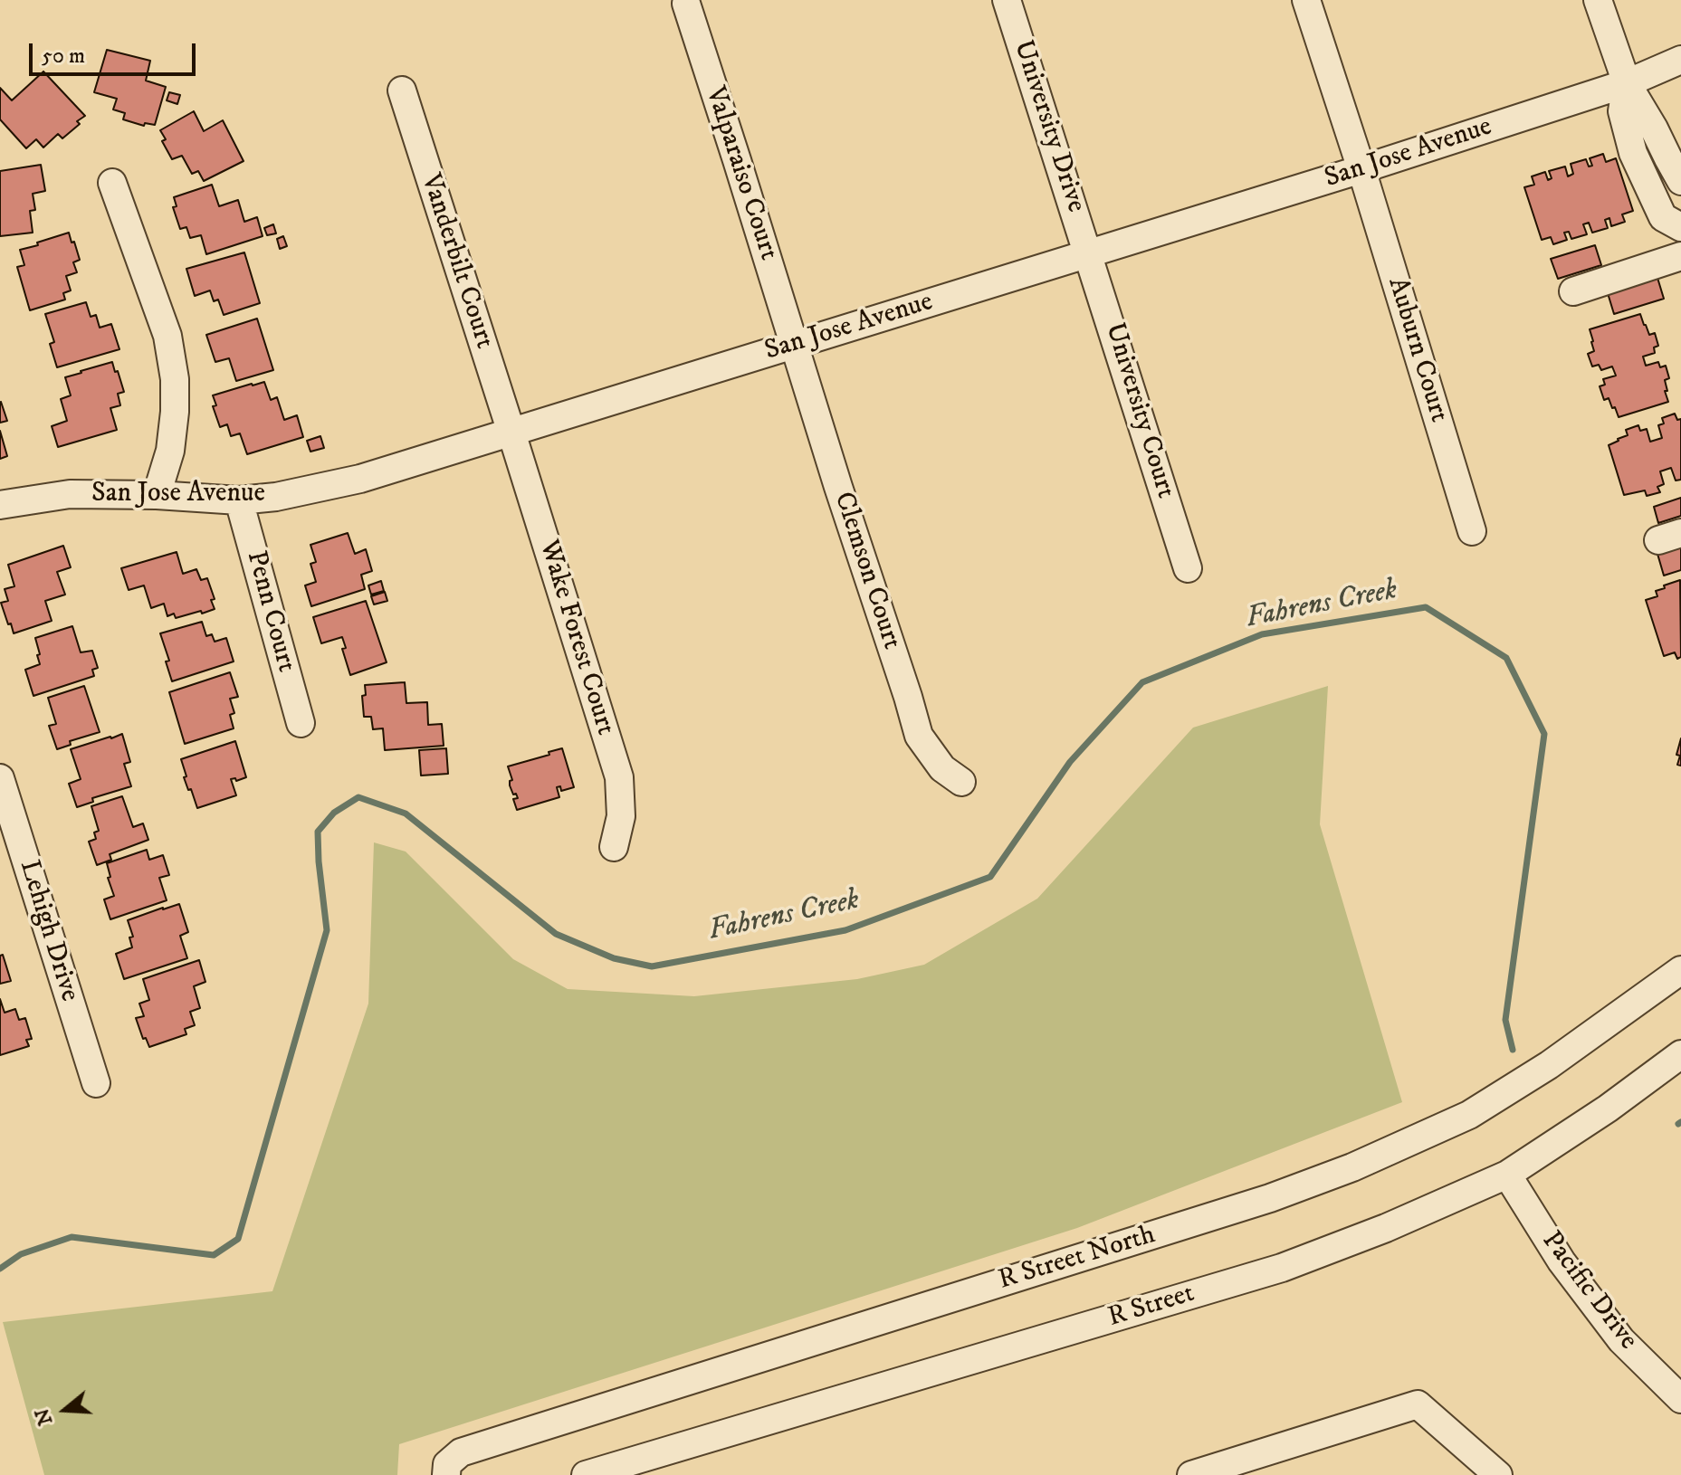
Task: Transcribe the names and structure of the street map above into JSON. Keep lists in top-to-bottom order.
{
  "streets": {
    "street": [
      "University Drive",
      "San Jose Avenue",
      "Valparaiso Court",
      "Vanderbilt Court",
      "Auburn Court",
      "University Court",
      "Clemson Court",
      "Penn Court",
      "Wake Forest Court",
      "Lehigh Drive",
      "R Street North",
      "Pacific Drive",
      "R Street"
    ]
  },
  "crossings": [
    ["University Drive", "San Jose Avenue"],
    ["University Drive", "University Court"],
    ["San Jose Avenue", "Valparaiso Court"],
    ["San Jose Avenue", "Vanderbilt Court"],
    ["San Jose Avenue", "Auburn Court"],
    ["San Jose Avenue", "University Court"],
    ["San Jose Avenue", "Clemson Court"],
    ["San Jose Avenue", "Penn Court"],
    ["San Jose Avenue", "Wake Forest Court"],
    ["Valparaiso Court", "Clemson Court"],
    ["Vanderbilt Court", "Wake Forest Court"],
    ["Pacific Drive", "R Street"]
  ],
  "water": ["Fahrens Creek"],
  "scale_bar": "50 m",
  "north": "left"
}
